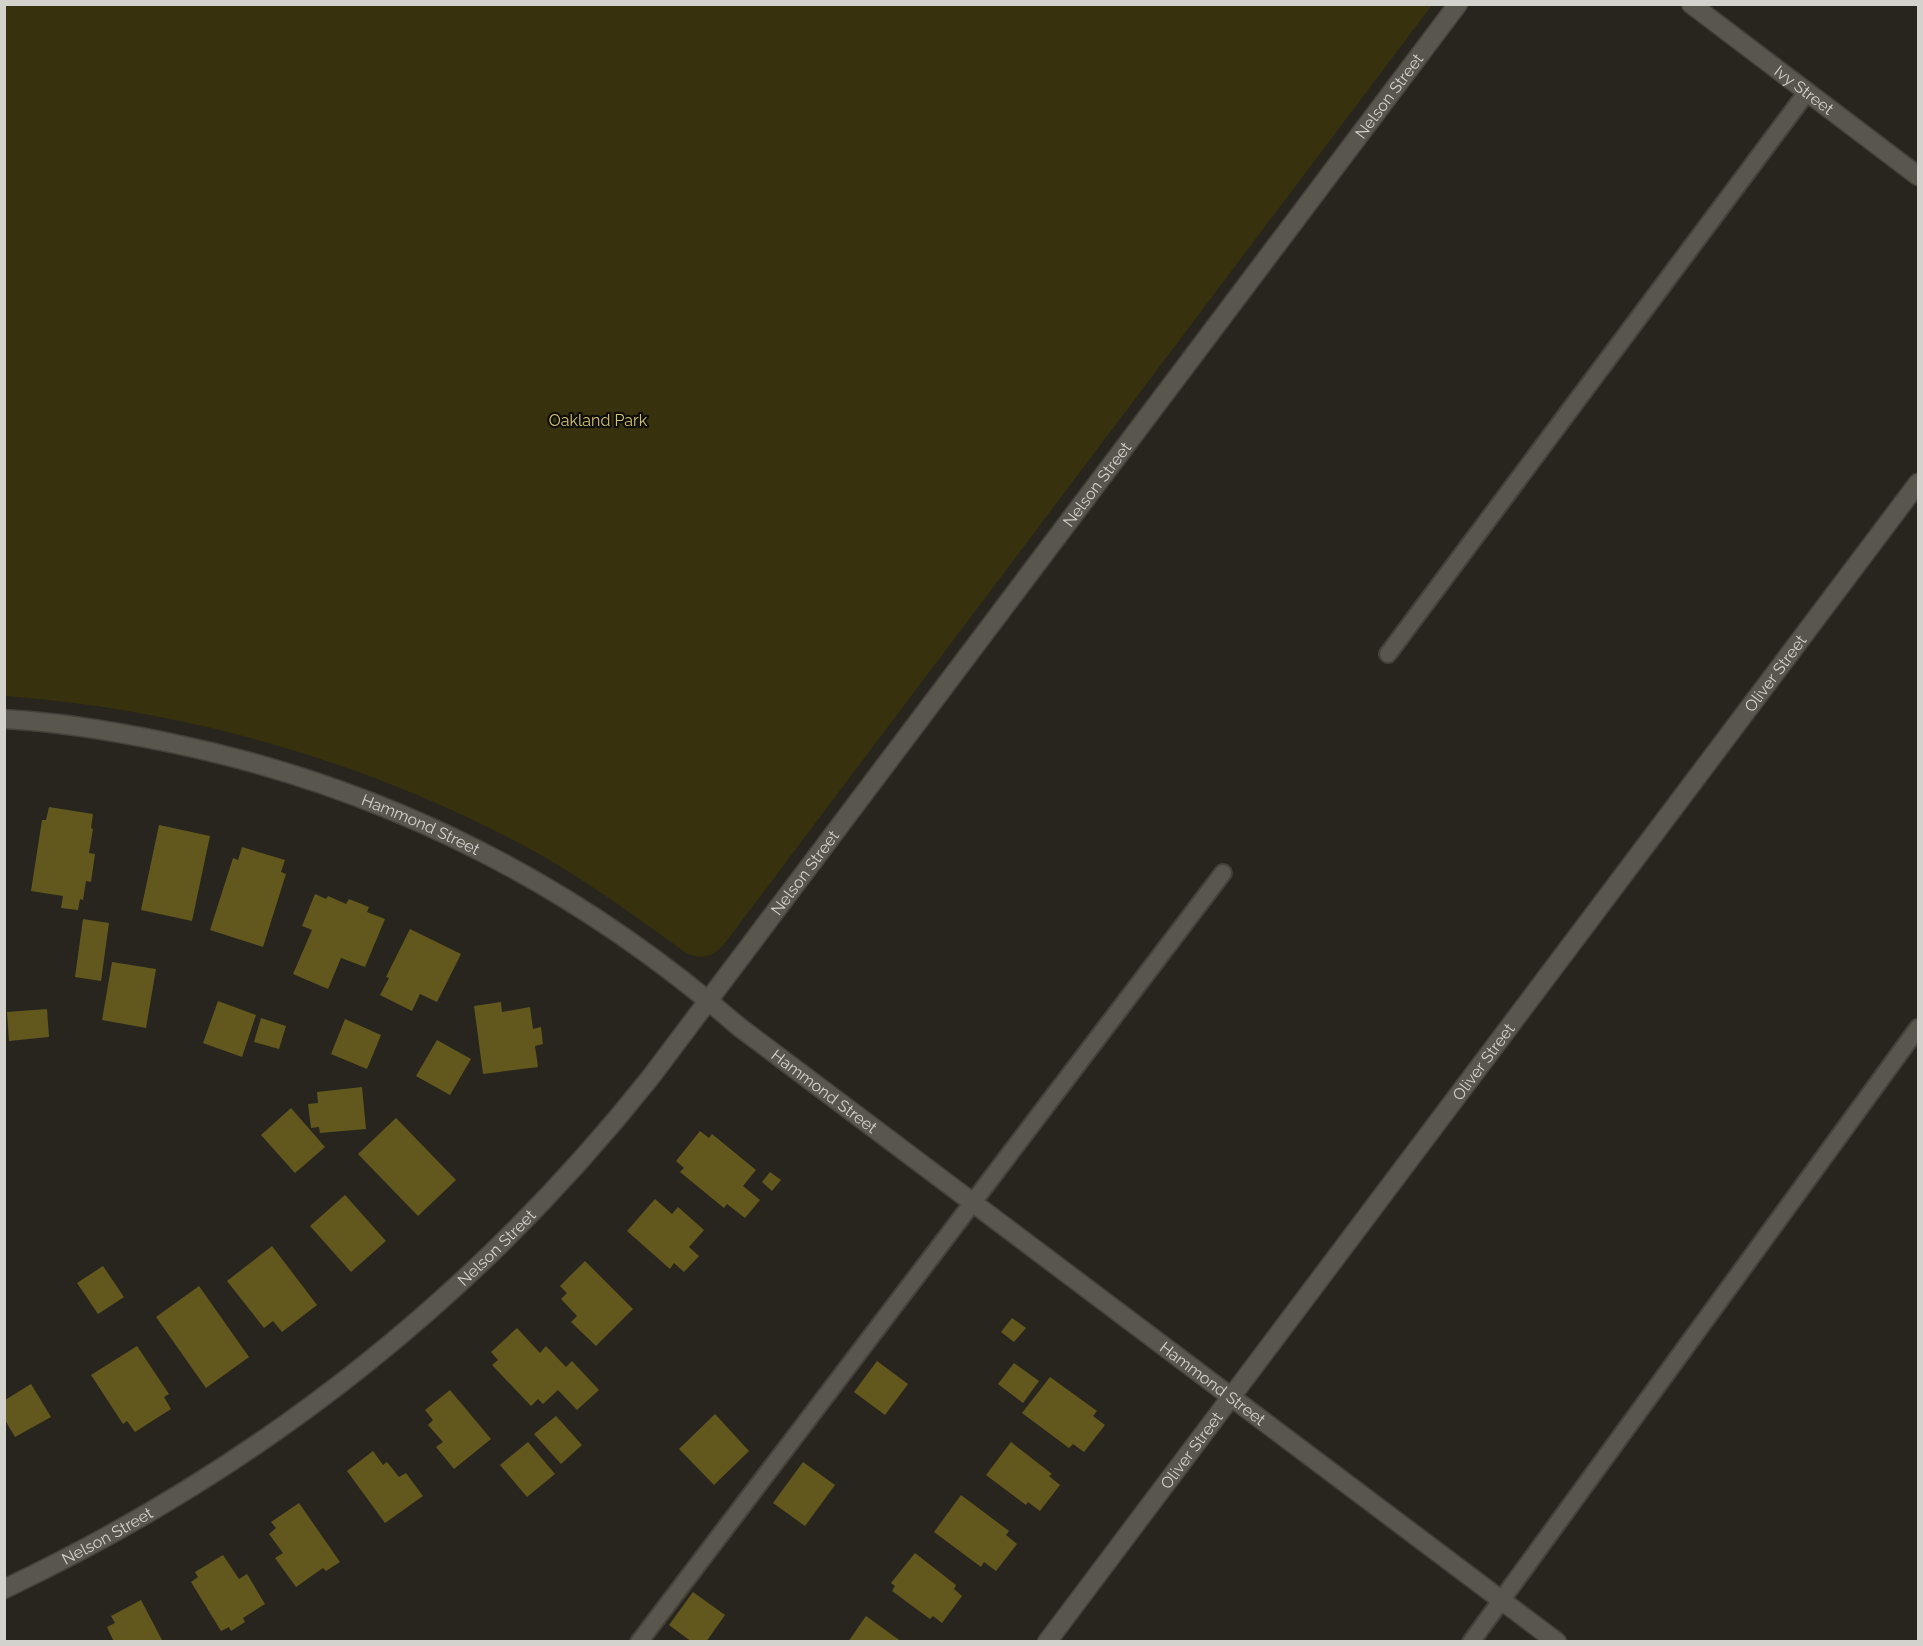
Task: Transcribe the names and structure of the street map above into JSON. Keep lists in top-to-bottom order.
{
  "streets": {
    "street": [
      "Ivy Street",
      "Nelson Street",
      "Oliver Street",
      "Hammond Street"
    ]
  },
  "crossings": [
    ["Nelson Street", "Hammond Street"],
    ["Oliver Street", "Hammond Street"]
  ],
  "parks": ["Oakland Park"]
}
